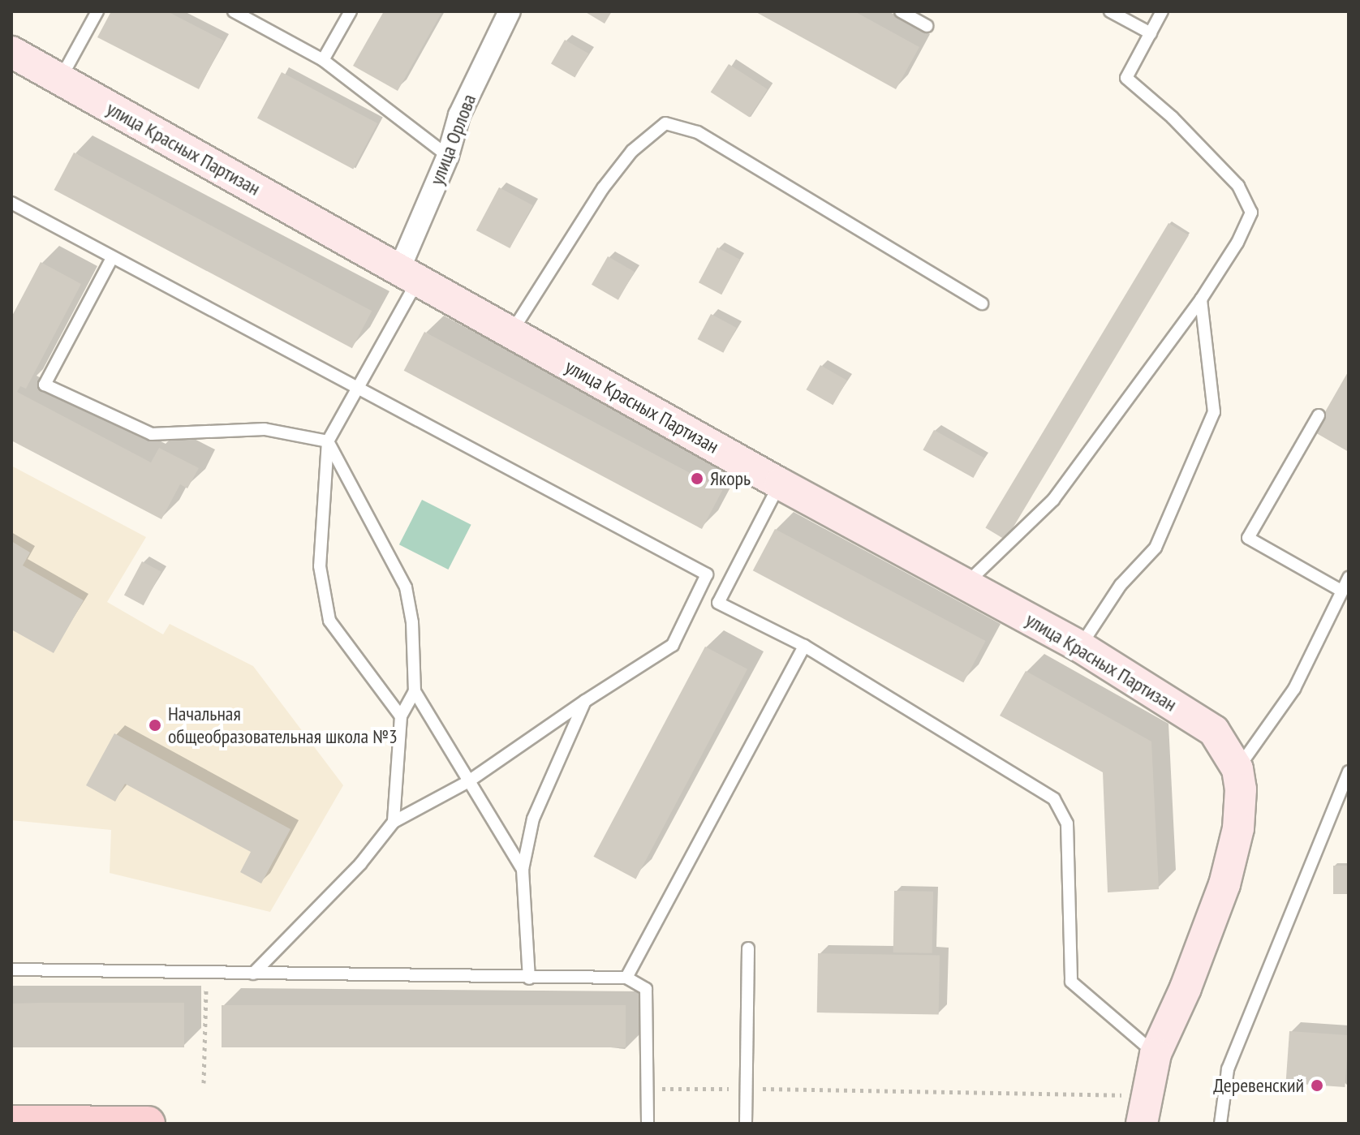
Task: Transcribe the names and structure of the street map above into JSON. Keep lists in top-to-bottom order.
{
  "streets": {
    "main road": ["улица Красных Партизан"],
    "street": ["улица Орлова"]
  },
  "crossings": [
    ["улица Орлова", "улица Красных Партизан"]
  ],
  "places": ["Якорь", "Начальная общеобразовательная школа №3", "Деревенский"]
}
